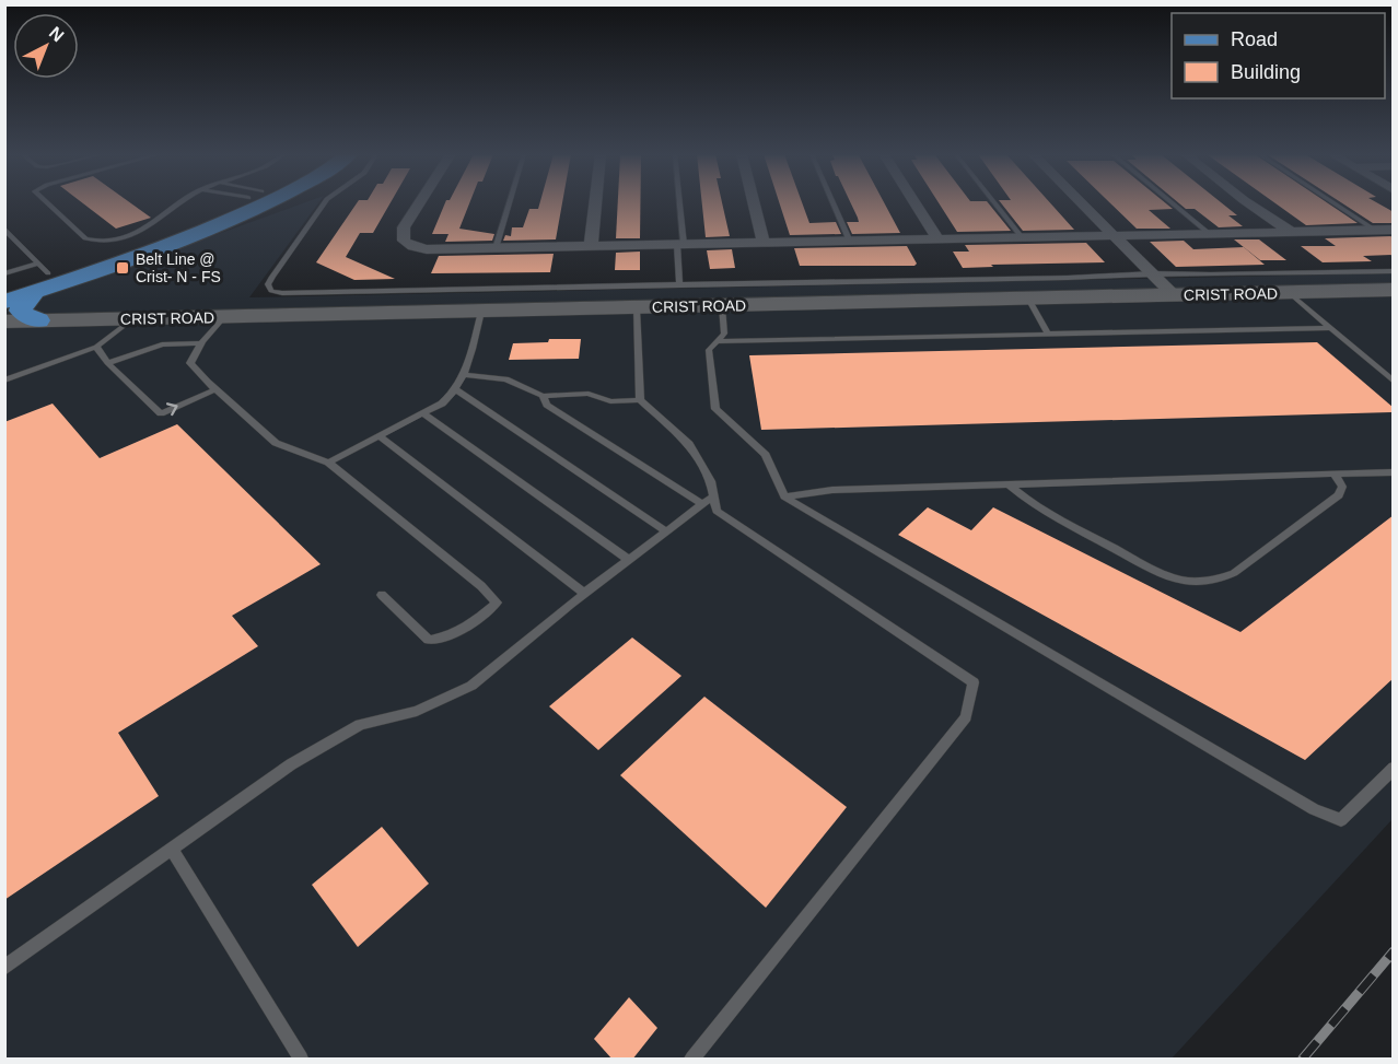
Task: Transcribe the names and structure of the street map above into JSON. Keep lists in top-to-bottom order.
{
  "streets": {
    "street": ["CRIST ROAD"]
  },
  "places": {
    "transit": ["Belt Line @ Crist- N - FS"]
  },
  "legend": ["Road", "Building"],
  "north": "top right"
}
